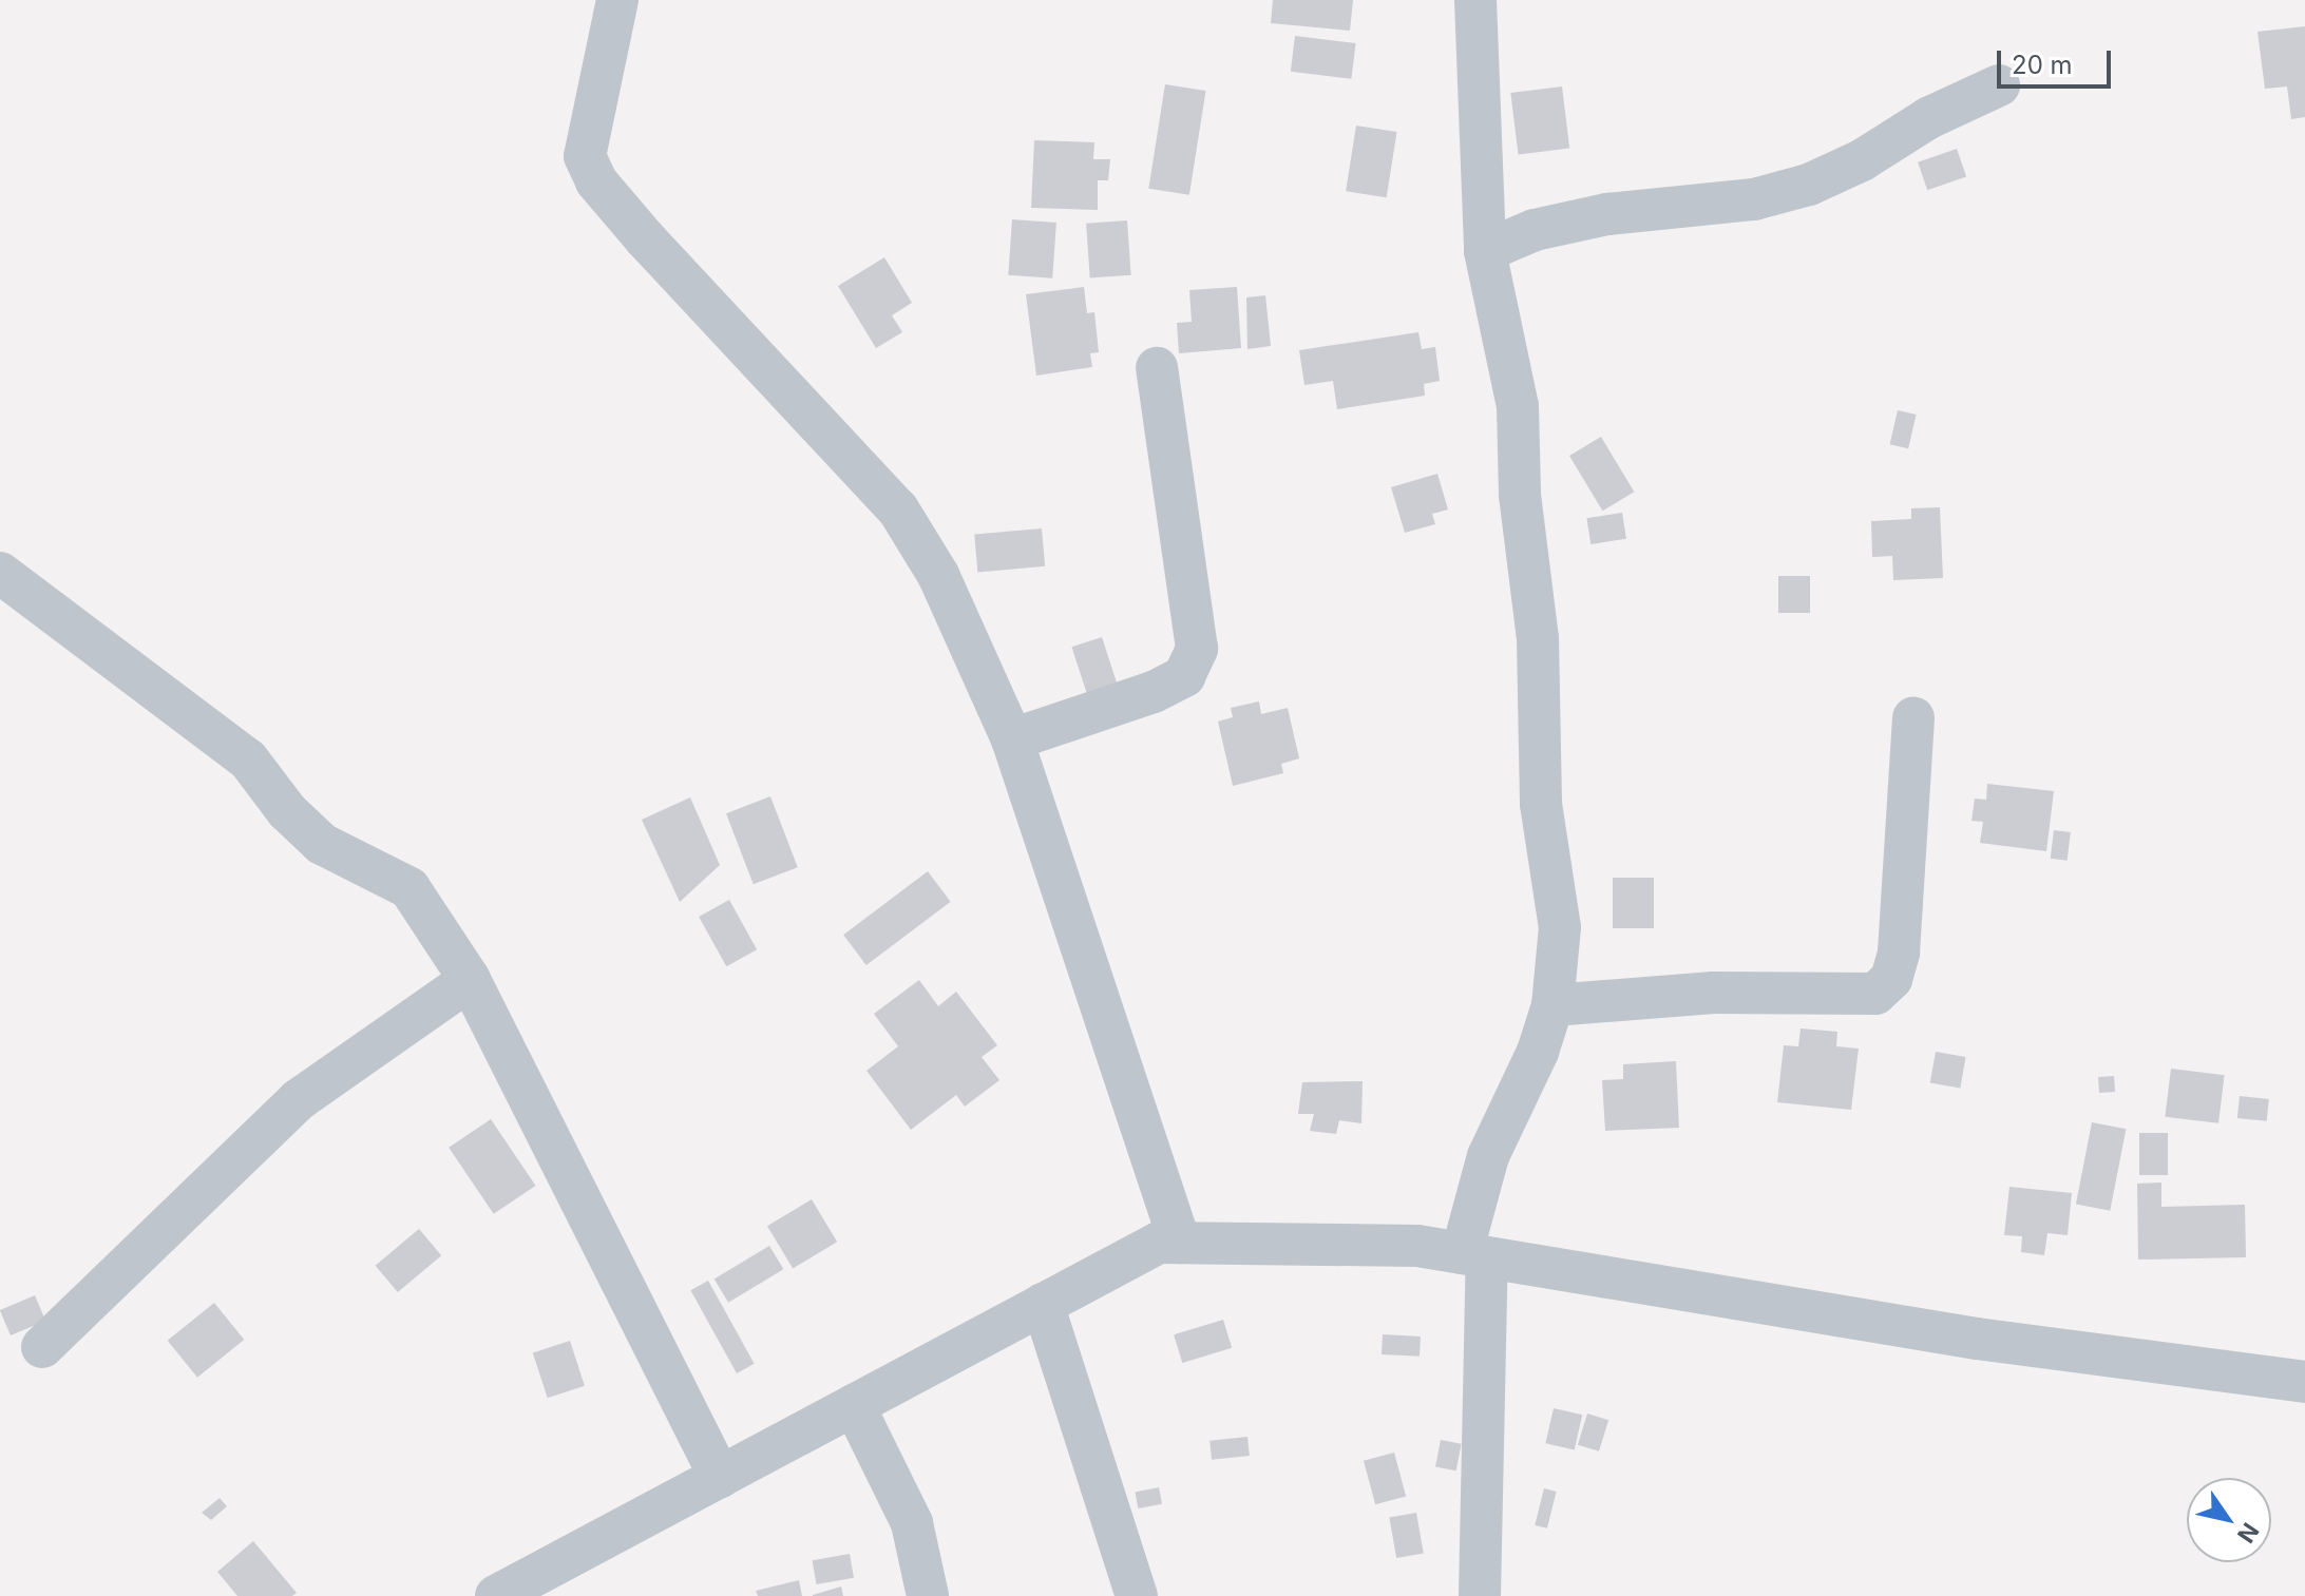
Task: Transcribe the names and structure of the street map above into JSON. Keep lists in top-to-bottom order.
{
  "scale_bar": "20 m",
  "north": "bottom right"
}
